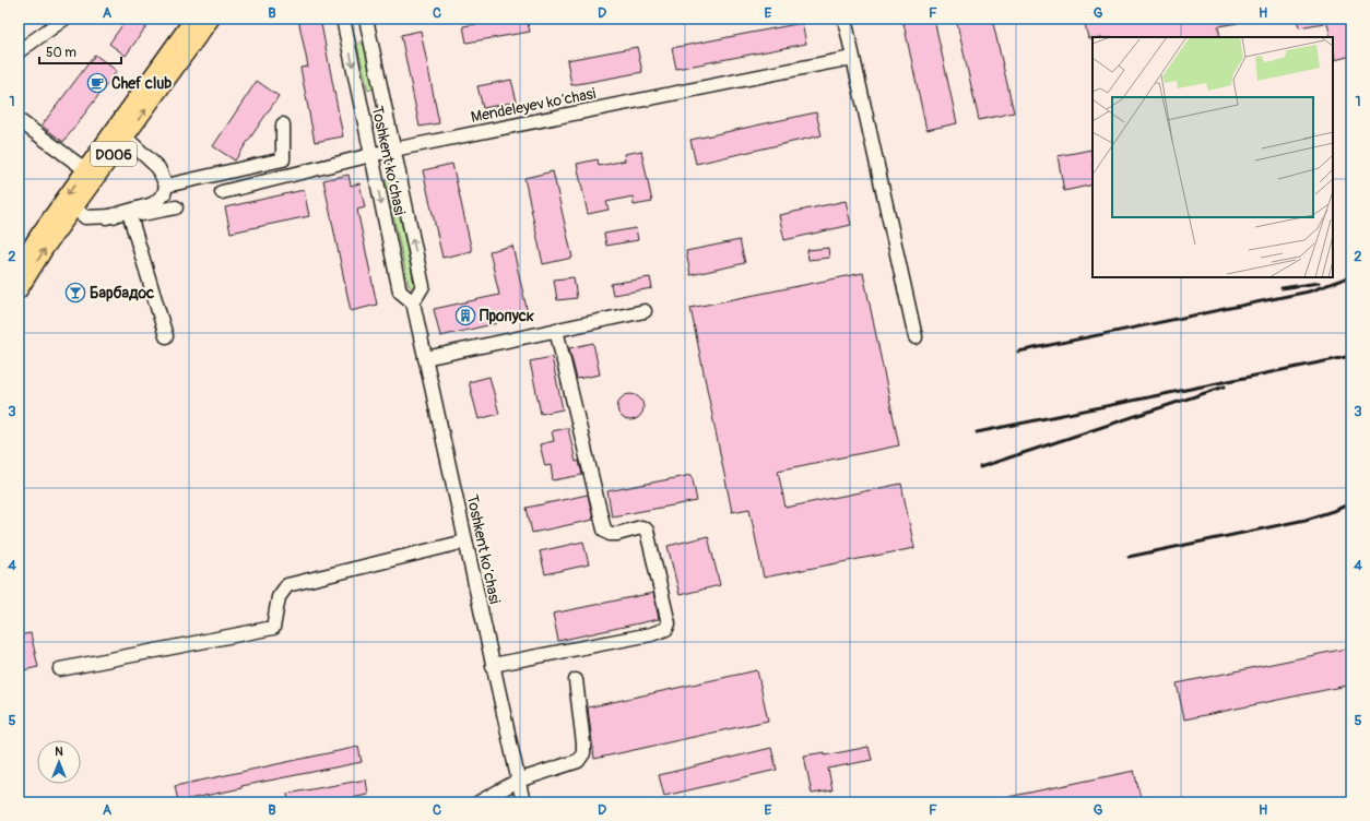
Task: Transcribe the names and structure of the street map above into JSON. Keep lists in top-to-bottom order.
{
  "streets": {
    "main road": ["D006"],
    "street": ["Mendeleyev ko‘chasi", "Toshkent ko‘chasi"]
  },
  "crossings": [
    ["Mendeleyev ko‘chasi", "Toshkent ko‘chasi"]
  ],
  "places": {
    "cafe": ["Chef club"],
    "bar": ["Барбадос"],
    "building": ["Пропуск"]
  },
  "scale_bar": "50 m",
  "north": "top",
  "grid": {
    "columns": [
      "A",
      "B",
      "C",
      "D",
      "E",
      "F",
      "G",
      "H"
    ],
    "rows": [
      "1",
      "2",
      "3",
      "4",
      "5"
    ]
  }
}
